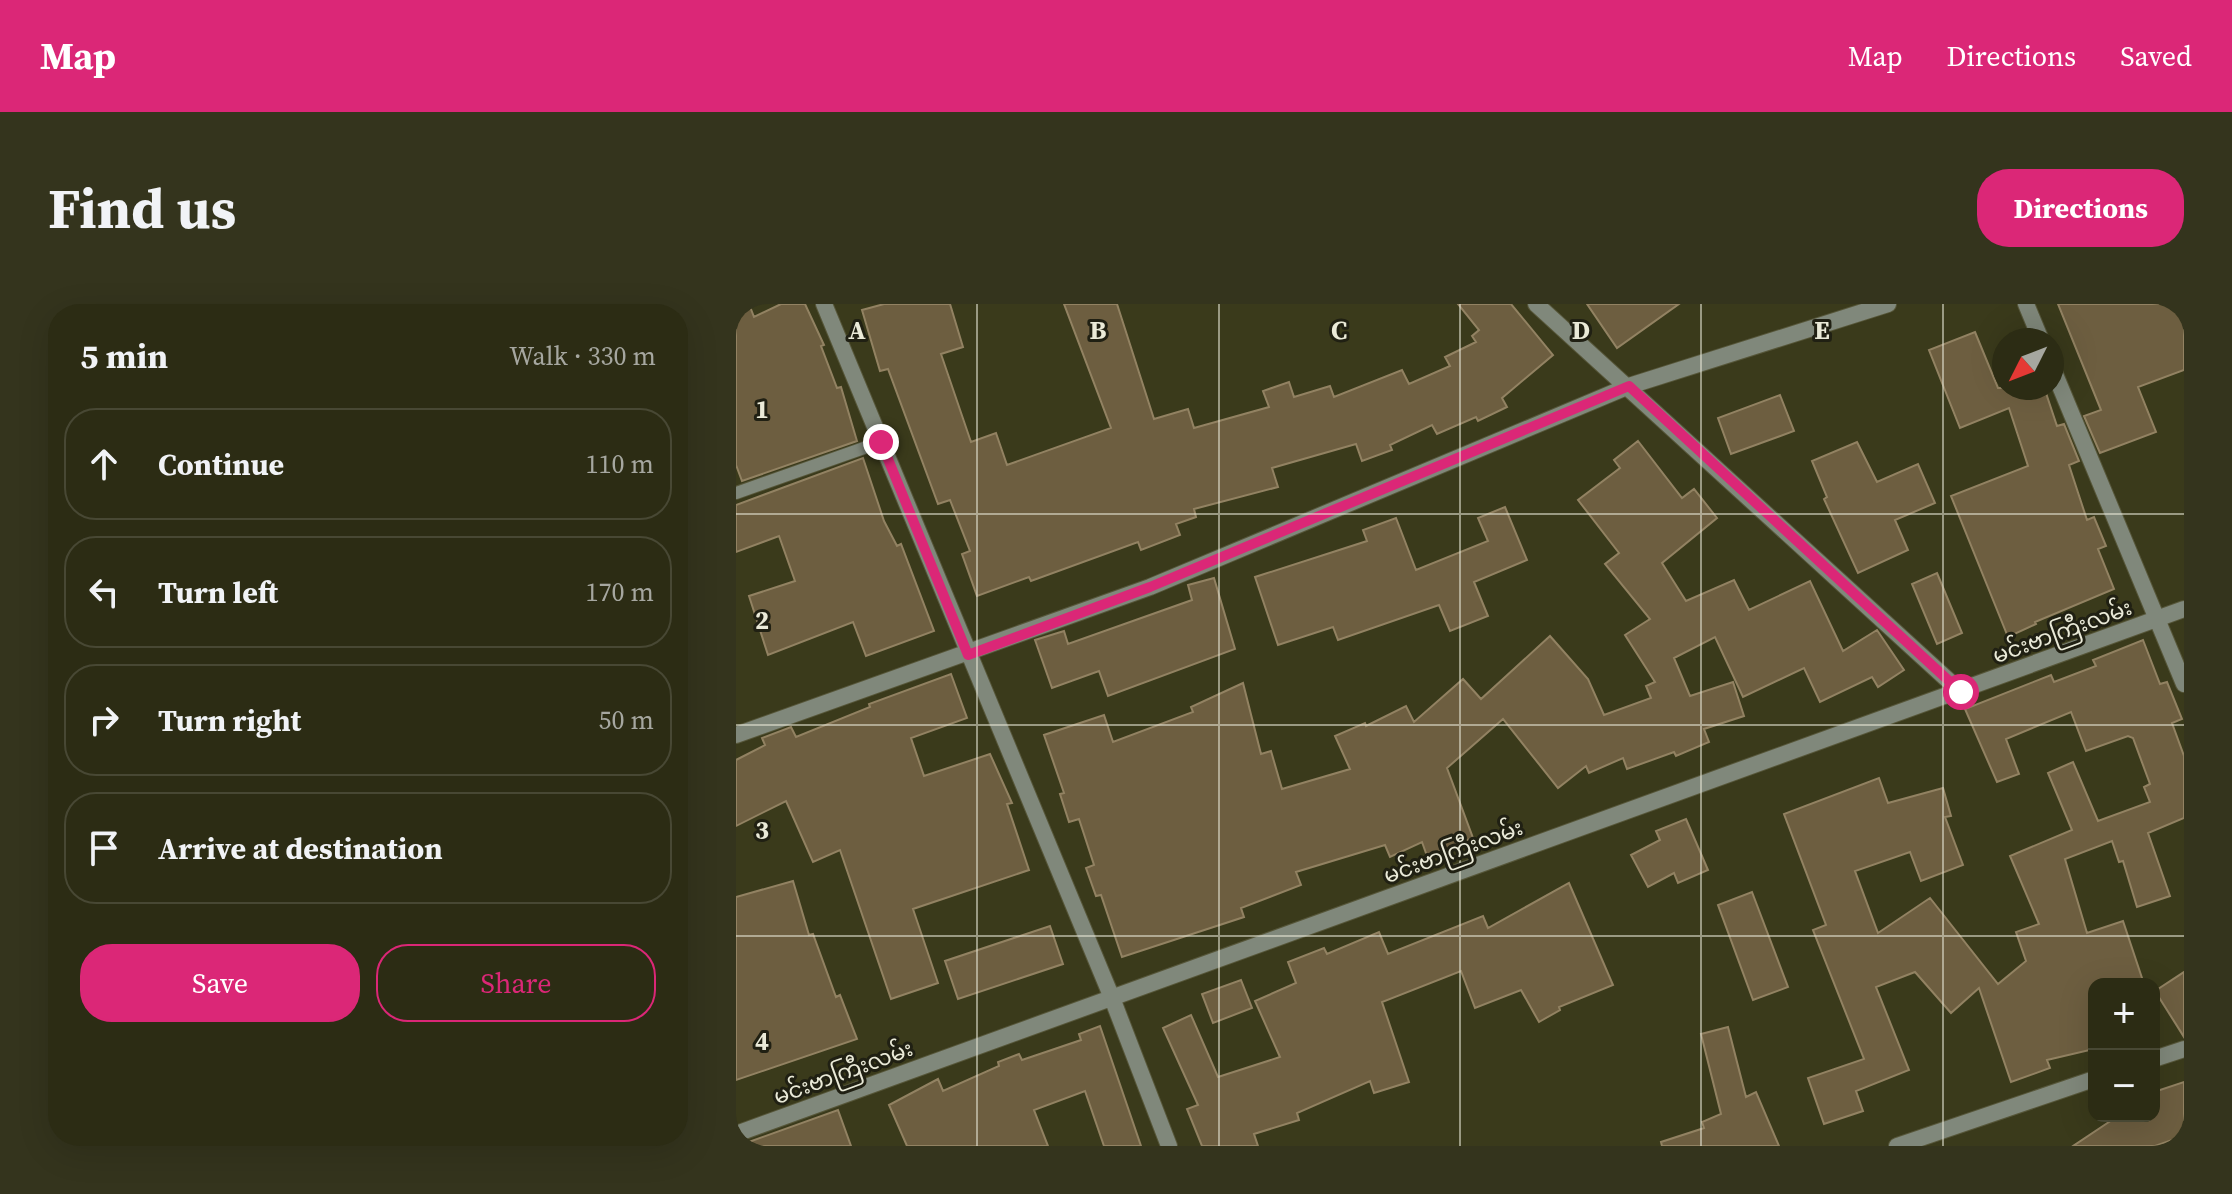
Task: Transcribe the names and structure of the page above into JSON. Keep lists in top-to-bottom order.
{
  "streets": {
    "street": ["မင်းဗာကြီးလမ်း"]
  },
  "north": "bottom left",
  "page": {
    "header": "Map",
    "nav": ["Map", "Directions", "Saved"],
    "buttons": [
      "Directions",
      ["Save", "Share"]
    ],
    "title": "Find us",
    "heading": ["5 min", "Walk · 330 m"],
    "list": [
      ["Continue", "110 m"],
      ["Turn left", "170 m"],
      ["Turn right", "50 m"],
      "Arrive at destination"
    ],
    "map_buttons": ["+", "−"]
  },
  "grid": {
    "columns": [
      "A",
      "B",
      "C",
      "D",
      "E"
    ],
    "rows": [
      "1",
      "2",
      "3",
      "4"
    ]
  }
}
